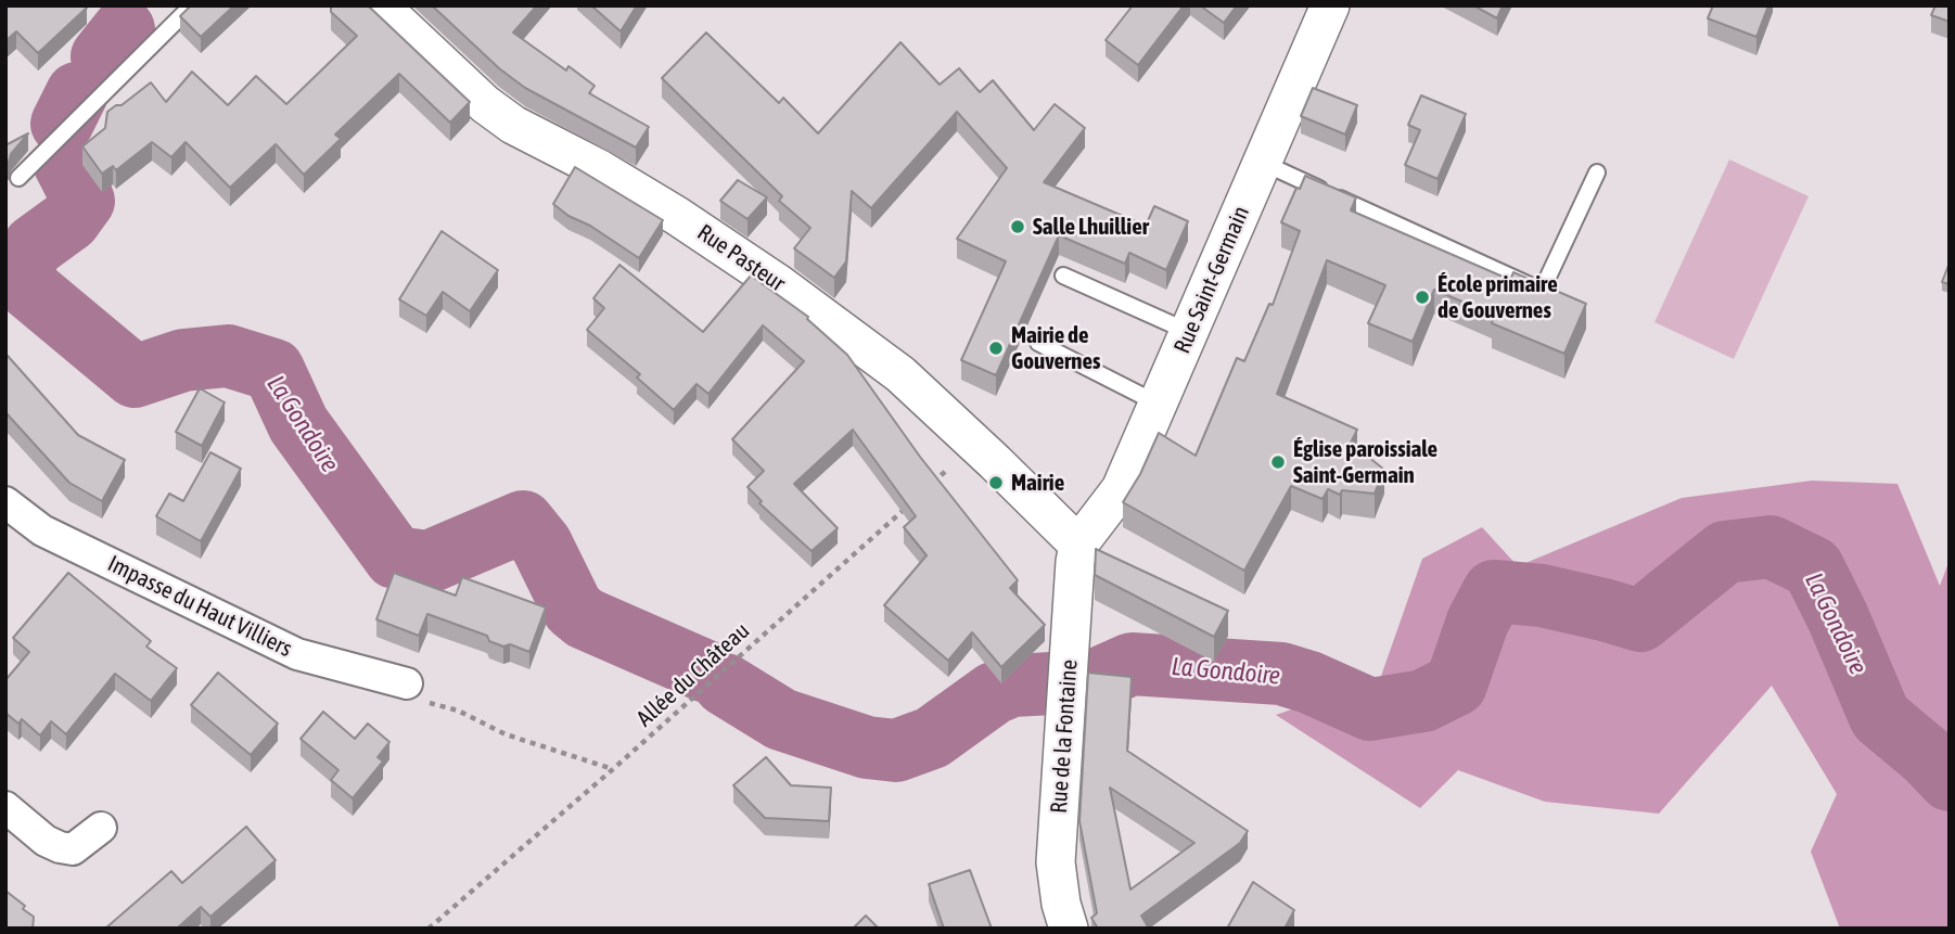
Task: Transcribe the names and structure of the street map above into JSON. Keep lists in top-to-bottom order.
{
  "streets": {
    "street": [
      "Rue Pasteur",
      "Rue Saint-Germain",
      "Impasse du Haut Villiers",
      "Rue de la Fontaine"
    ],
    "path": ["Allée du Château"]
  },
  "crossings": [
    ["Rue Pasteur", "Rue Saint-Germain"],
    ["Rue Pasteur", "Rue de la Fontaine"],
    ["Rue Saint-Germain", "Rue de la Fontaine"]
  ],
  "water": ["La Gondoire"],
  "places": [
    "Salle Lhuillier",
    "École primaire de Gouvernes",
    "Mairie de Gouvernes",
    "Église paroissiale Saint-Germain",
    "Mairie"
  ]
}
